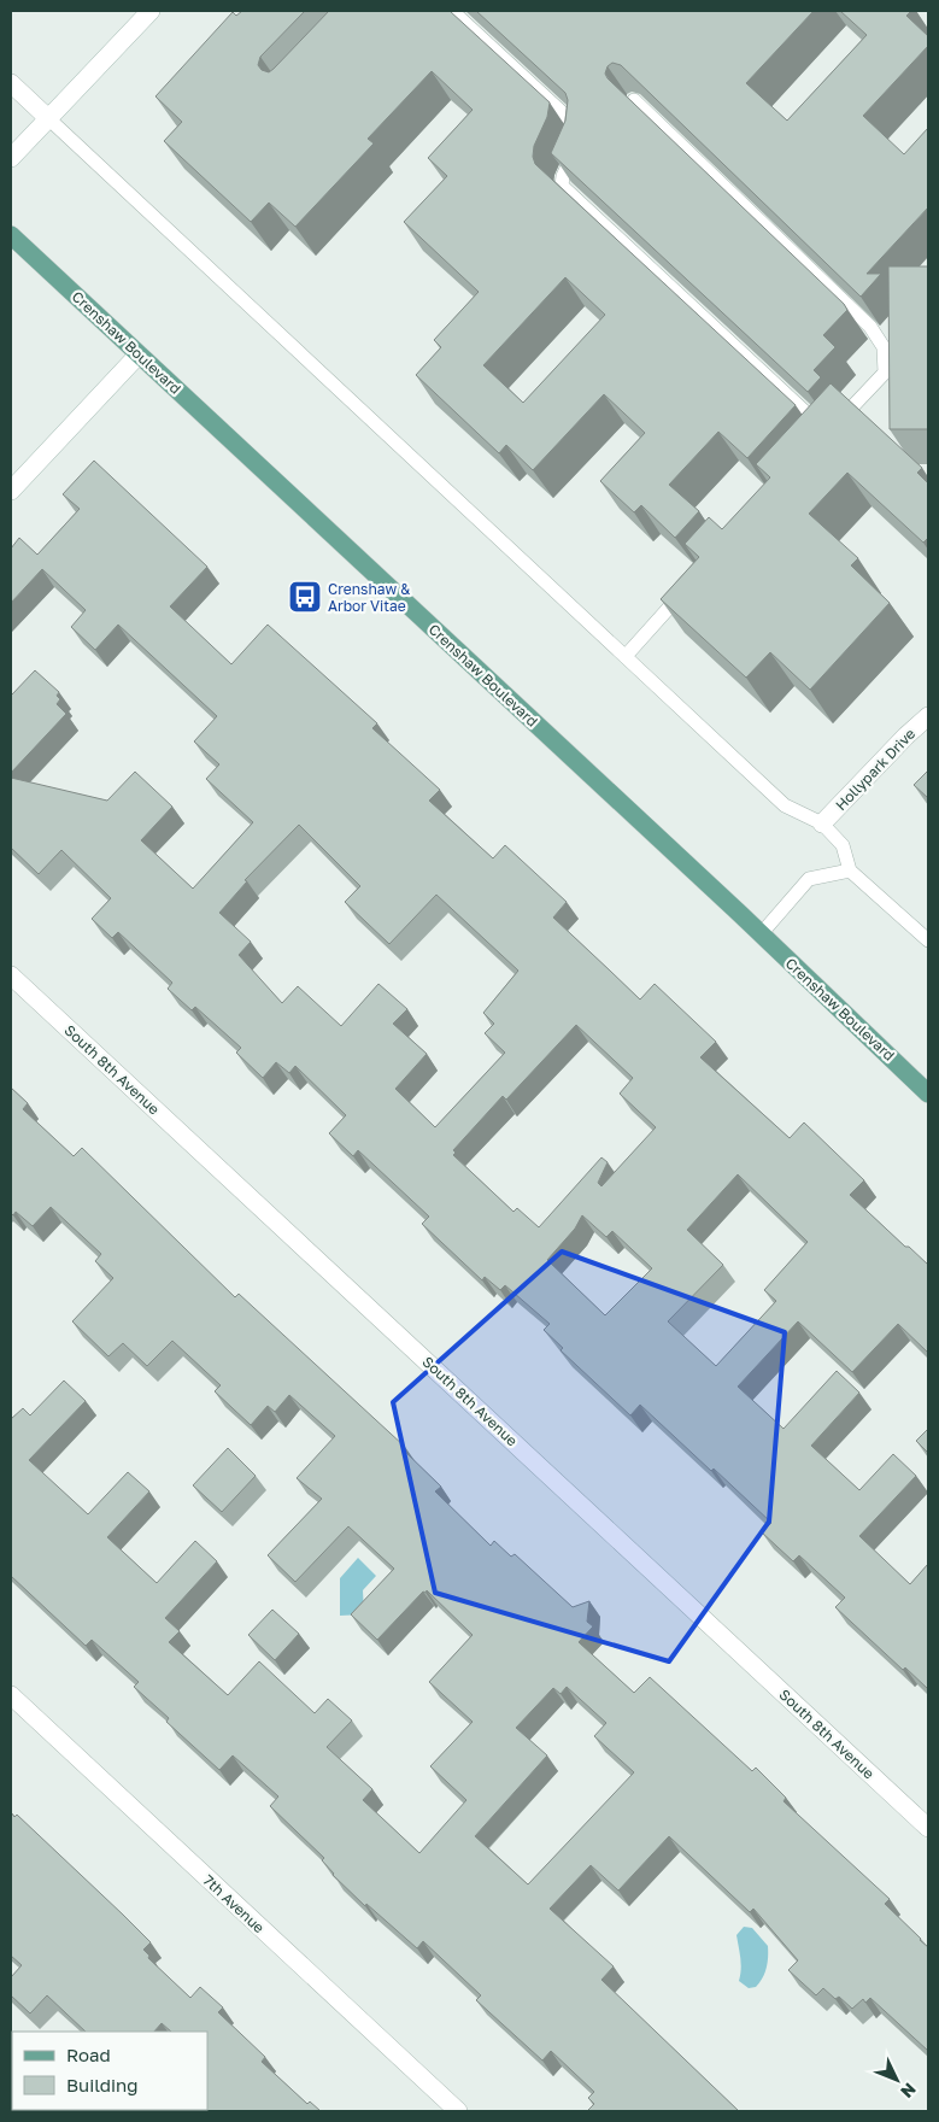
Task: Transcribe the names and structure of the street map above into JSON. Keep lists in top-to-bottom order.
{
  "streets": {
    "main road": ["Crenshaw Boulevard"],
    "street": ["Hollypark Drive", "South 8th Avenue", "7th Avenue"]
  },
  "places": {
    "bus stop": ["Crenshaw & Arbor Vitae"]
  },
  "legend": ["Road", "Building"],
  "north": "bottom right"
}
